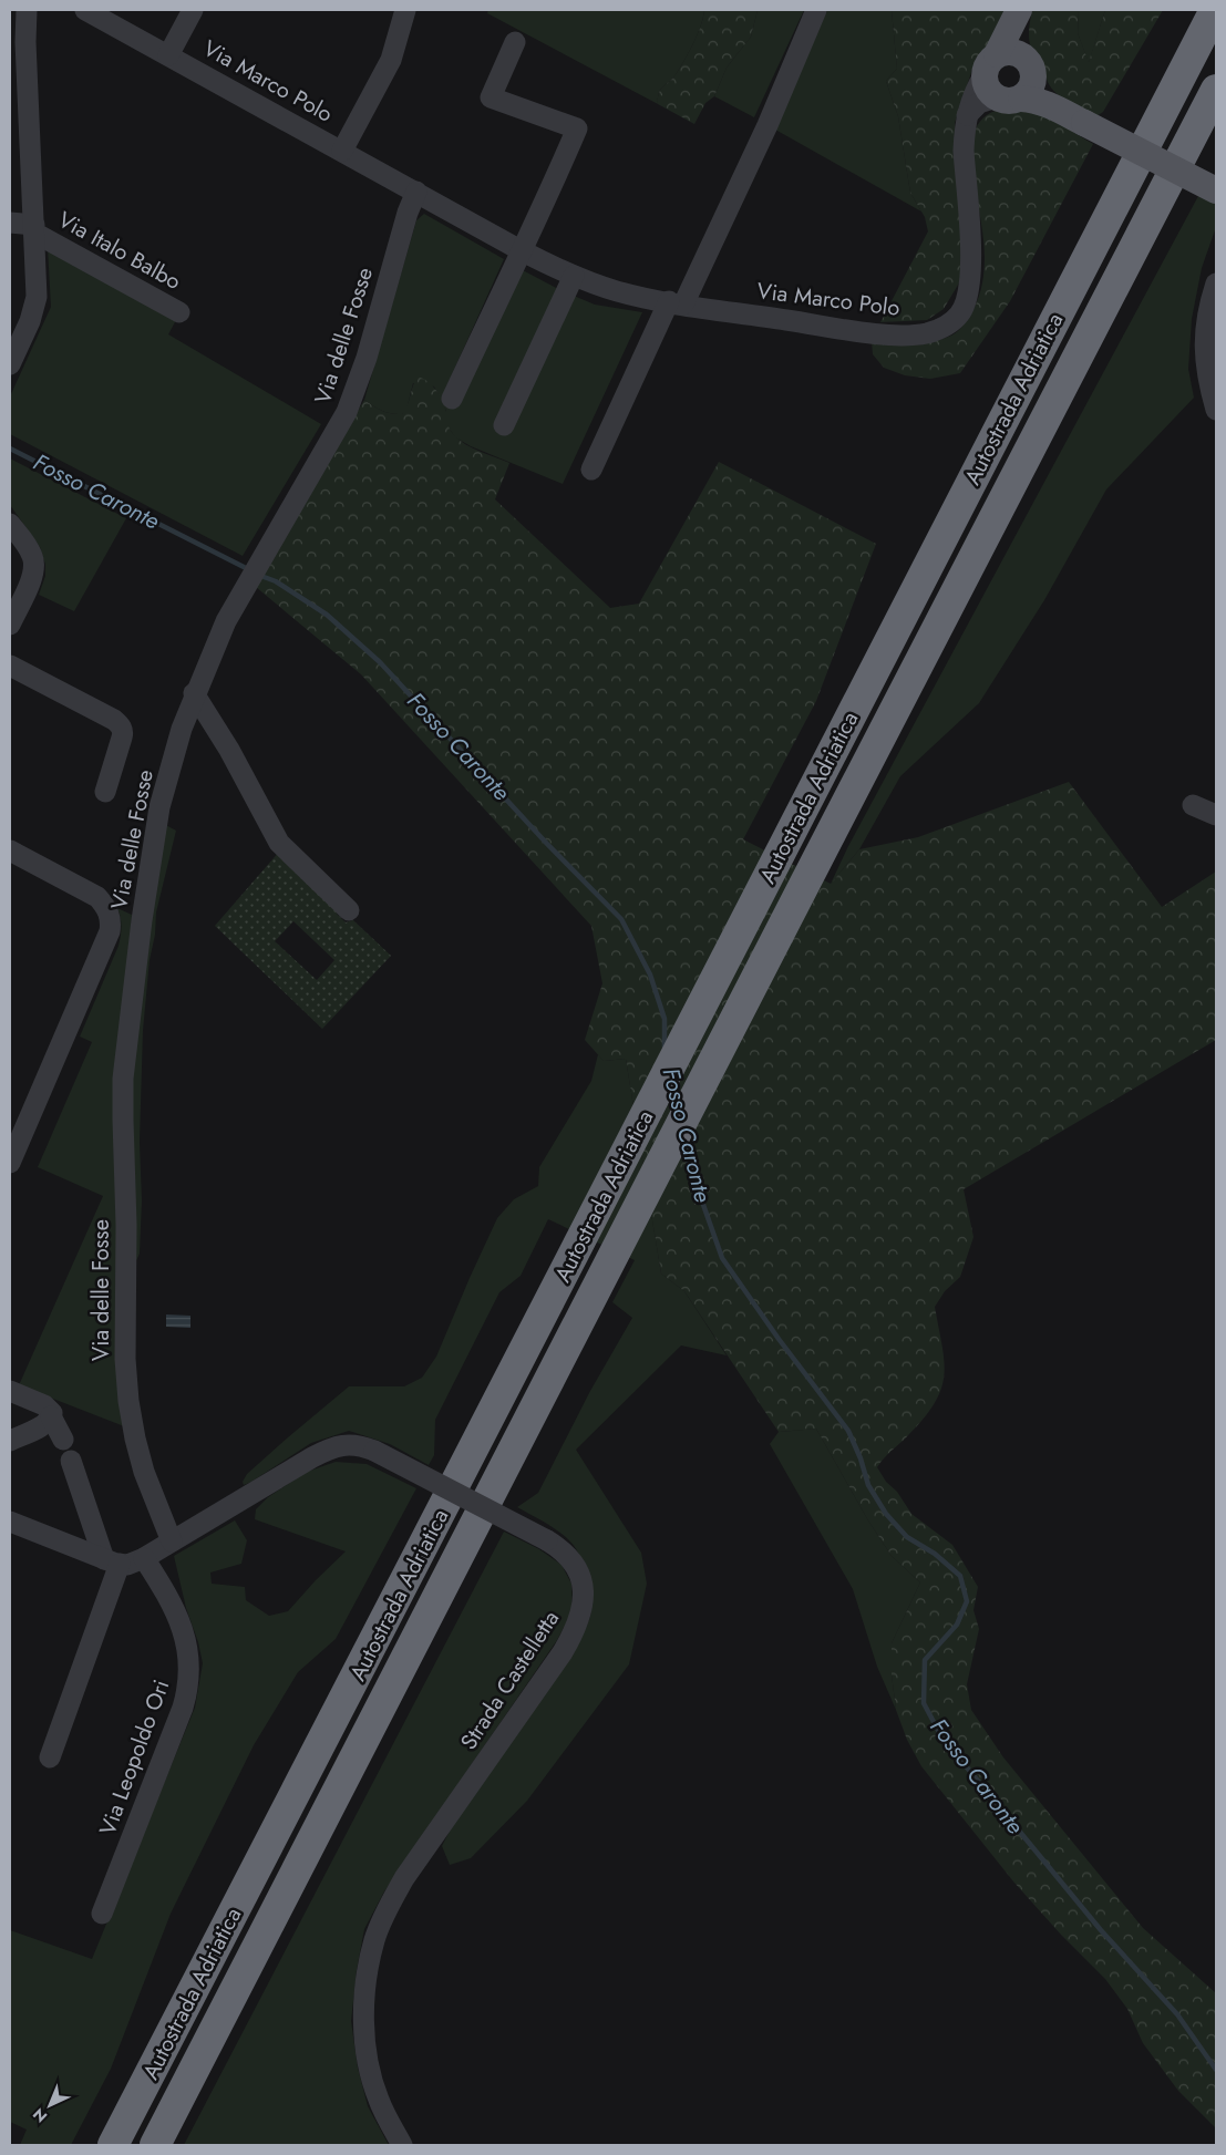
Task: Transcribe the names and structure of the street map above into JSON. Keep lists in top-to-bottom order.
{
  "streets": {
    "highway": ["Autostrada Adriatica"],
    "street": [
      "Via Marco Polo",
      "Via Italo Balbo",
      "Via delle Fosse",
      "Strada Castelletta",
      "Via Leopoldo Ori"
    ]
  },
  "crossings": [
    ["Via Marco Polo", "Via delle Fosse"],
    ["Via delle Fosse", "Strada Castelletta"],
    ["Strada Castelletta", "Via Leopoldo Ori"]
  ],
  "water": ["Fosso Caronte"],
  "north": "bottom left"
}
